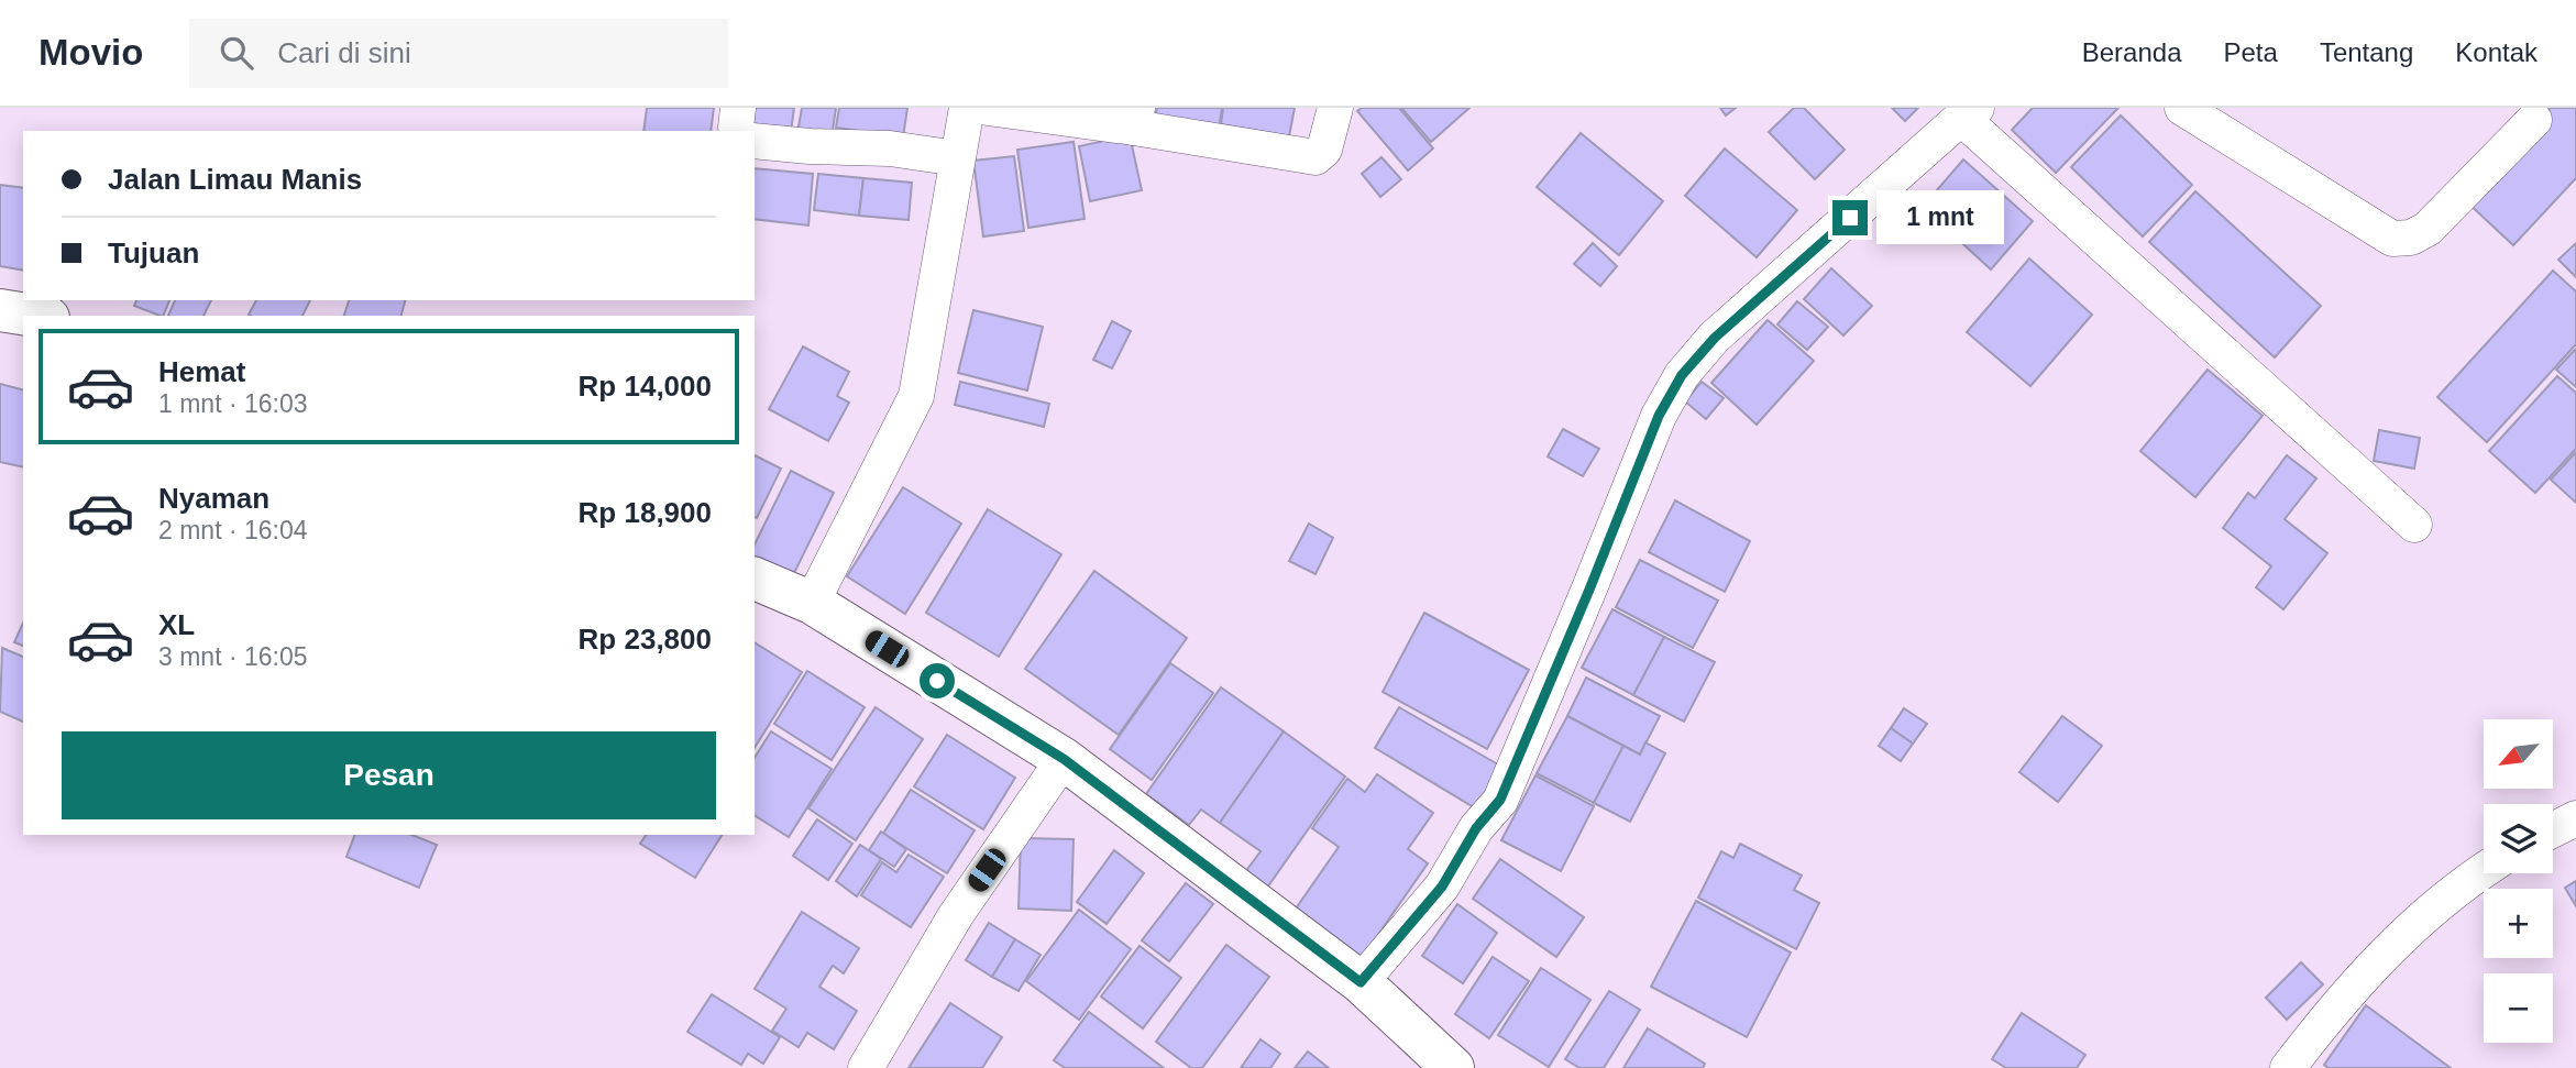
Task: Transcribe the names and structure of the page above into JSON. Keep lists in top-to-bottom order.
{
  "north": "bottom left",
  "page": {
    "header": "Movio",
    "search": "Cari di sini",
    "nav": [
      "Beranda",
      "Peta",
      "Tentang",
      "Kontak"
    ],
    "banner": ["Jalan Limau Manis", "Tujuan"],
    "bubble": "1 mnt",
    "list": [
      {
        "name": "Hemat",
        "note": "1 mnt · 16:03",
        "value": "Rp 14,000"
      },
      {
        "name": "Nyaman",
        "note": "2 mnt · 16:04",
        "value": "Rp 18,900"
      },
      {
        "name": "XL",
        "note": "3 mnt · 16:05",
        "value": "Rp 23,800"
      }
    ],
    "buttons": "Pesan",
    "map_buttons": ["+", "−"]
  }
}
